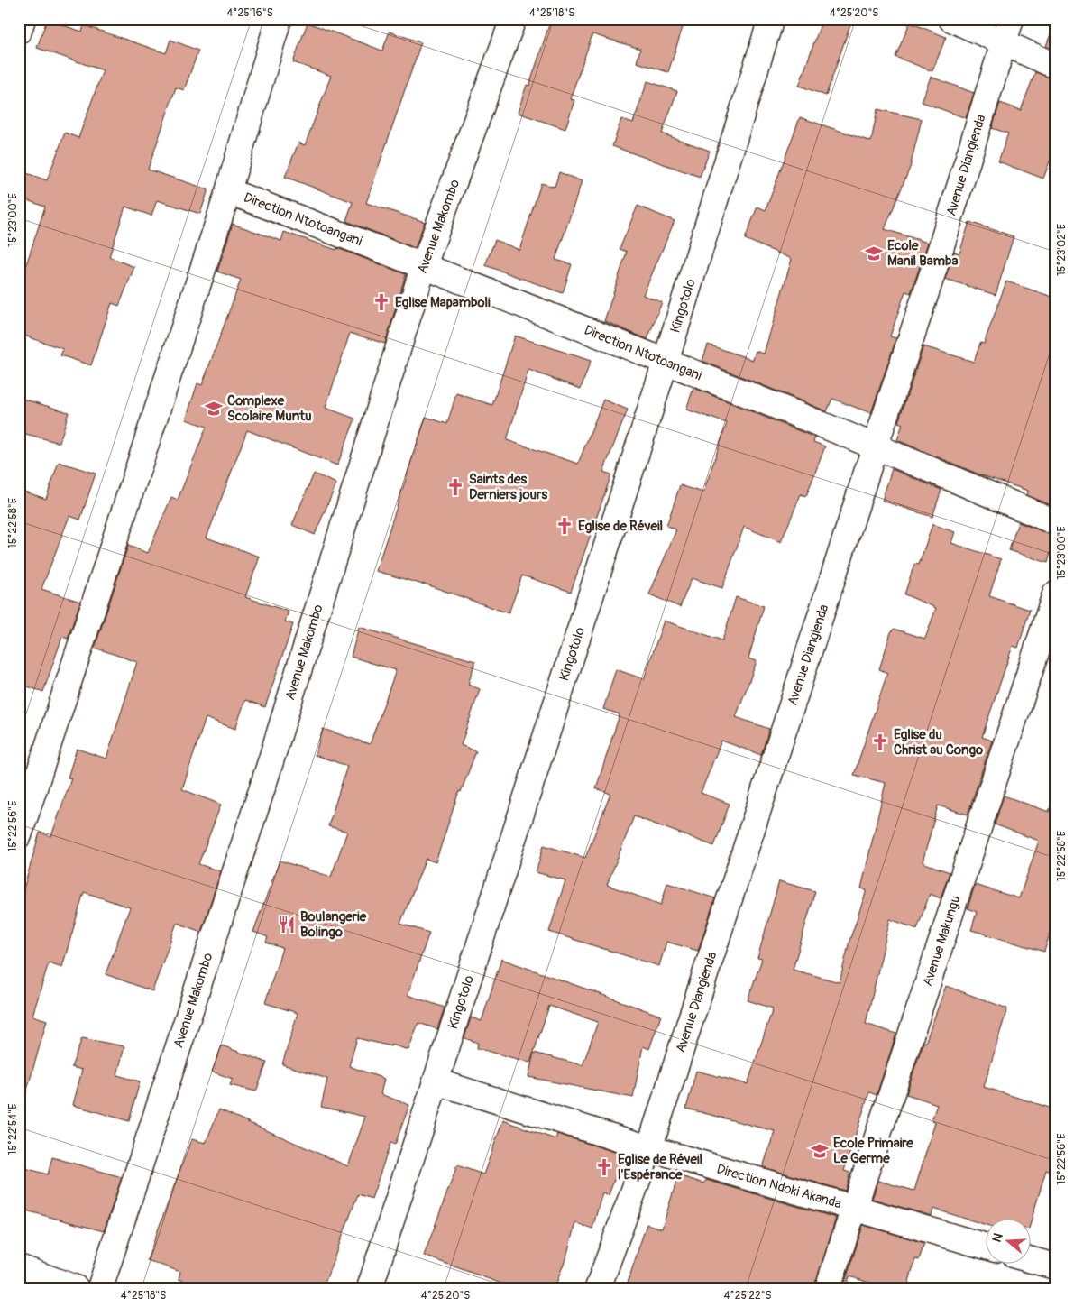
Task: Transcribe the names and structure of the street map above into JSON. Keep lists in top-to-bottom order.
{
  "streets": {
    "street": [
      "Avenue Diangienda",
      "Direction Ntotoangani",
      "Avenue Makombo",
      "Kingotolo",
      "Avenue Makungu",
      "Direction Ndoki Akanda"
    ]
  },
  "crossings": [
    ["Avenue Diangienda", "Direction Ntotoangani"],
    ["Avenue Diangienda", "Direction Ndoki Akanda"],
    ["Direction Ntotoangani", "Avenue Makombo"],
    ["Direction Ntotoangani", "Kingotolo"],
    ["Kingotolo", "Direction Ndoki Akanda"],
    ["Avenue Makungu", "Direction Ndoki Akanda"]
  ],
  "places": {
    "school or university": ["Ecole Manil Bamba", "Complexe Scolaire Muntu", "Ecole Primaire Le Germe"],
    "church": [
      "Eglise Mapamboli",
      "Saints des Derniers jours",
      "Eglise de Réveil",
      "Eglise du Christ au Congo",
      "Eglise de Réveil l'Espérance"
    ],
    "restaurant": ["Boulangerie Bolingo"]
  },
  "north": "left",
  "coordinates": [
    "4°25'16\"S",
    "4°25'18\"S",
    "4°25'20\"S",
    "15°23'00\"E",
    "15°23'02\"E",
    "15°22'58\"E",
    "15°22'56\"E",
    "15°22'54\"E",
    "4°25'22\"S"
  ]
}
